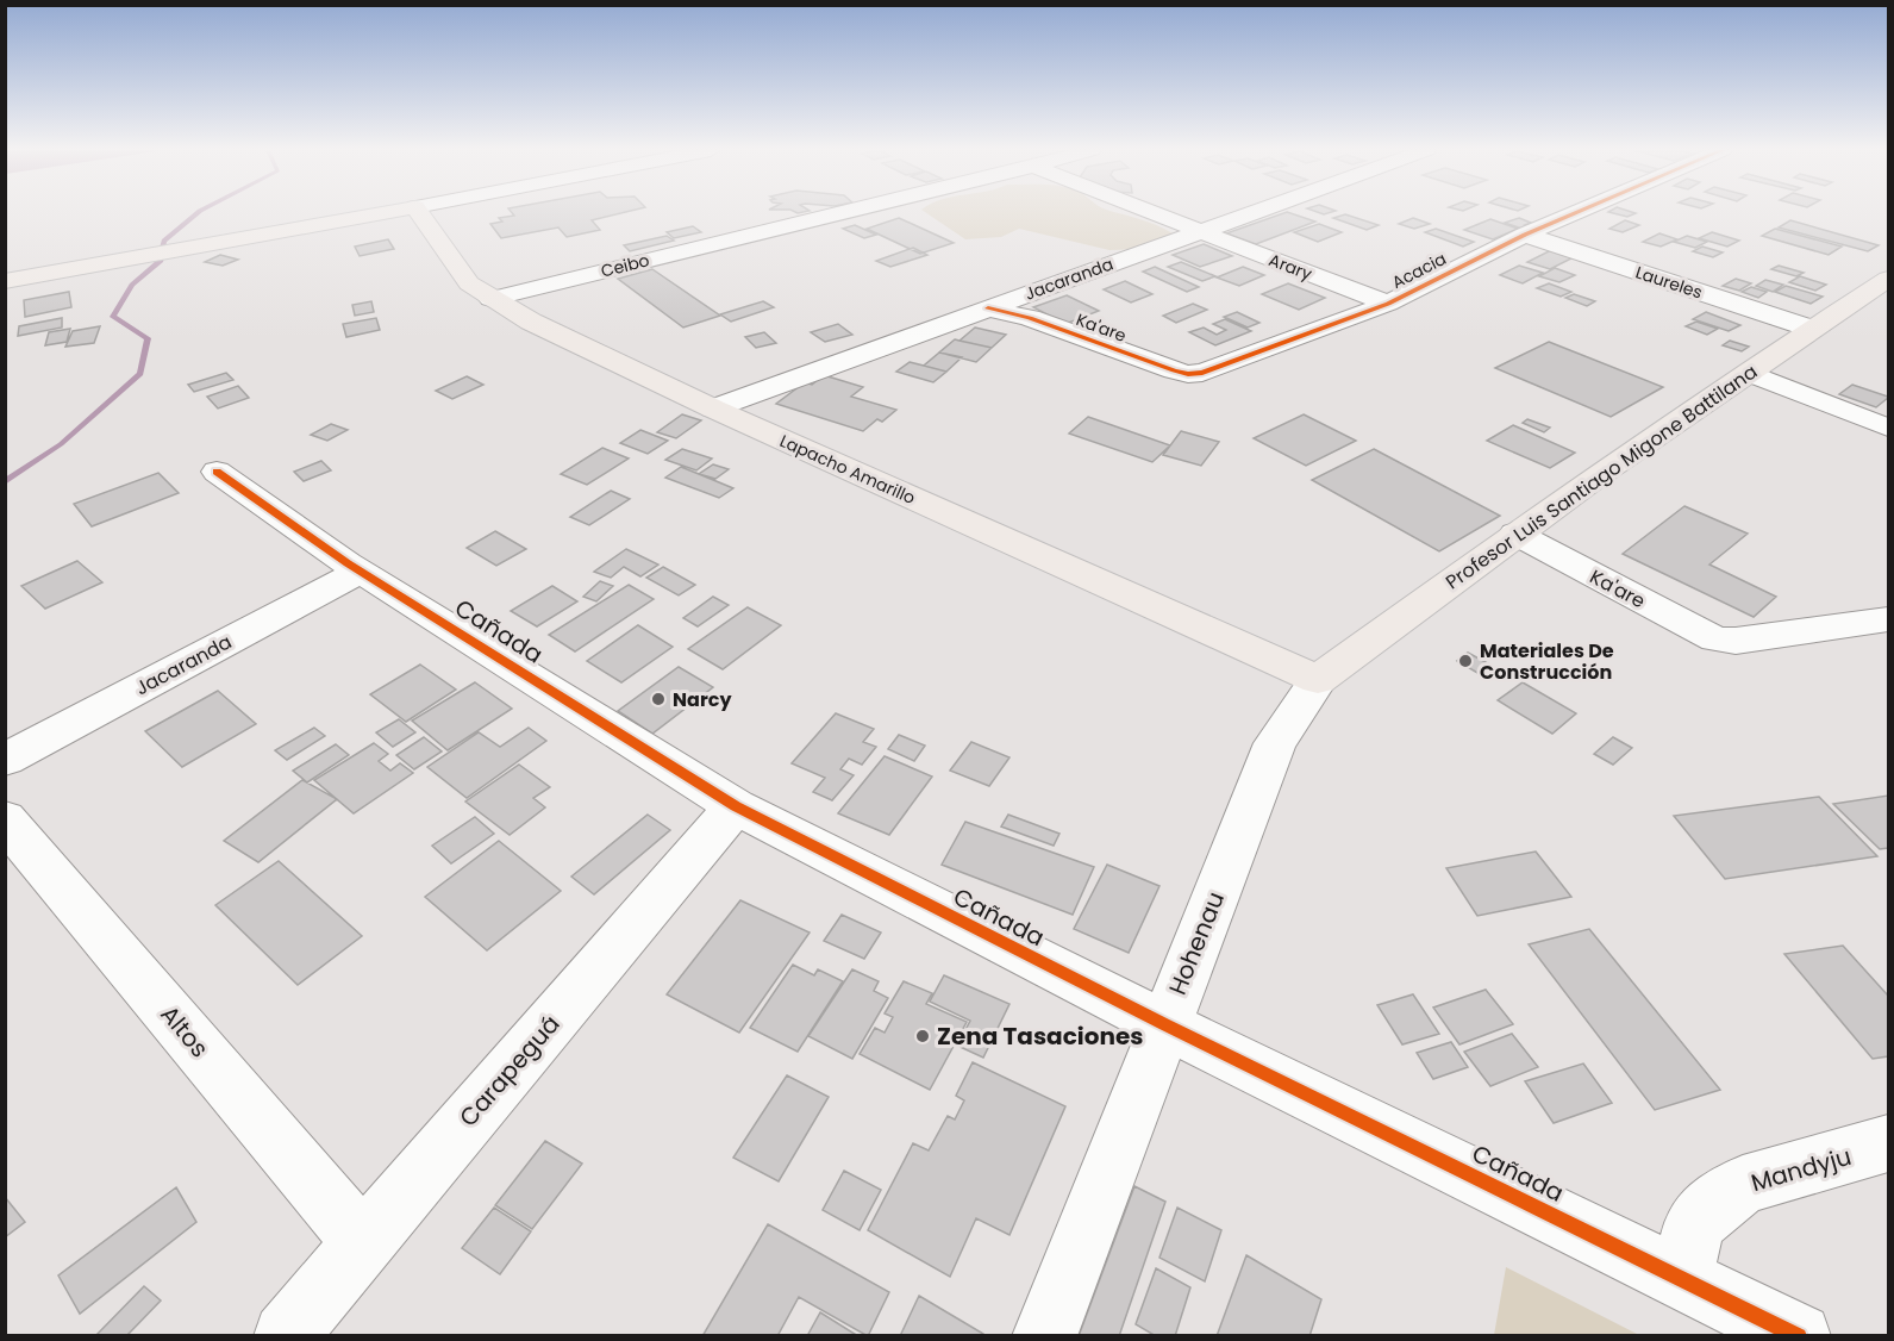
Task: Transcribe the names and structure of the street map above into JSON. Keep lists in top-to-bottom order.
{
  "streets": {
    "main road": ["Lapacho Amarillo", "Profesor Luis Santiago Migone Battilana"],
    "street": [
      "Ceibo",
      "Arary",
      "Acacia",
      "Jacaranda",
      "Laureles",
      "Ka'are",
      "Cañada",
      "Hohenau",
      "Altos",
      "Carapeguá",
      "Mandyju"
    ]
  },
  "crossings": [
    ["Ceibo", "Lapacho Amarillo"],
    ["Arary", "Acacia"],
    ["Arary", "Jacaranda"],
    ["Acacia", "Laureles"],
    ["Acacia", "Ka'are"],
    ["Jacaranda", "Ka'are"],
    ["Jacaranda", "Lapacho Amarillo"],
    ["Jacaranda", "Cañada"],
    ["Laureles", "Profesor Luis Santiago Migone Battilana"],
    ["Ka'are", "Profesor Luis Santiago Migone Battilana"],
    ["Lapacho Amarillo", "Profesor Luis Santiago Migone Battilana"],
    ["Lapacho Amarillo", "Hohenau"],
    ["Profesor Luis Santiago Migone Battilana", "Hohenau"],
    ["Cañada", "Hohenau"],
    ["Cañada", "Carapeguá"],
    ["Cañada", "Mandyju"],
    ["Altos", "Carapeguá"]
  ],
  "places": ["Materiales De Construcción", "Narcy", "Zena Tasaciones"]
}
